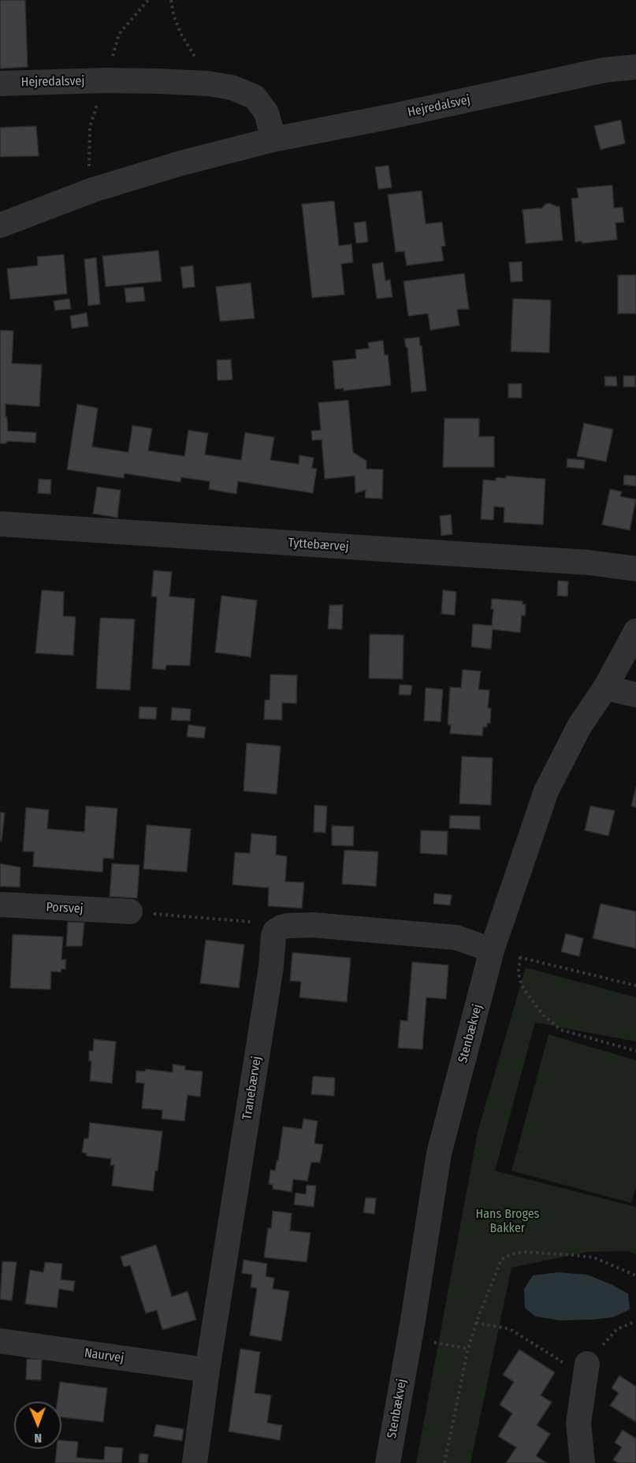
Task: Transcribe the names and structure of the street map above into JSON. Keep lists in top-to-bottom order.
{
  "streets": {
    "street": [
      "Hejredalsvej",
      "Tyttebærvej",
      "Porsvej",
      "Stenbækvej",
      "Tranebærvej",
      "Naurvej"
    ]
  },
  "crossings": [
    ["Tranebærvej", "Naurvej"]
  ],
  "parks": ["Hans Broges Bakker"],
  "north": "bottom"
}
